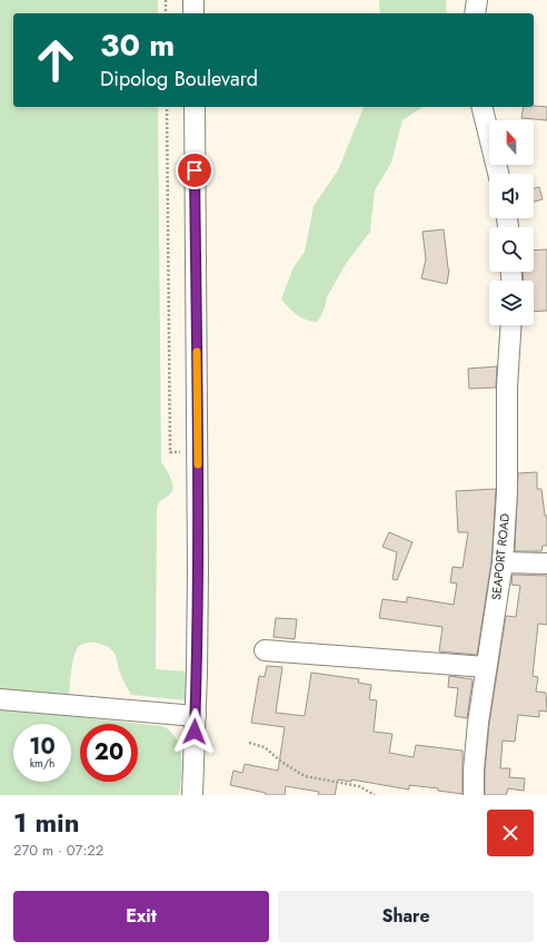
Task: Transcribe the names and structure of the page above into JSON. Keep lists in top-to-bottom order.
{
  "streets": {
    "street": ["SEAPORT ROAD"]
  },
  "north": "top",
  "page": {
    "turn": ["30 m", "Dipolog Boulevard"],
    "speed": "10 km/h",
    "limit": "20",
    "heading": ["1 min", "270 m · 07:22"],
    "buttons": ["Exit", "Share"]
  }
}
